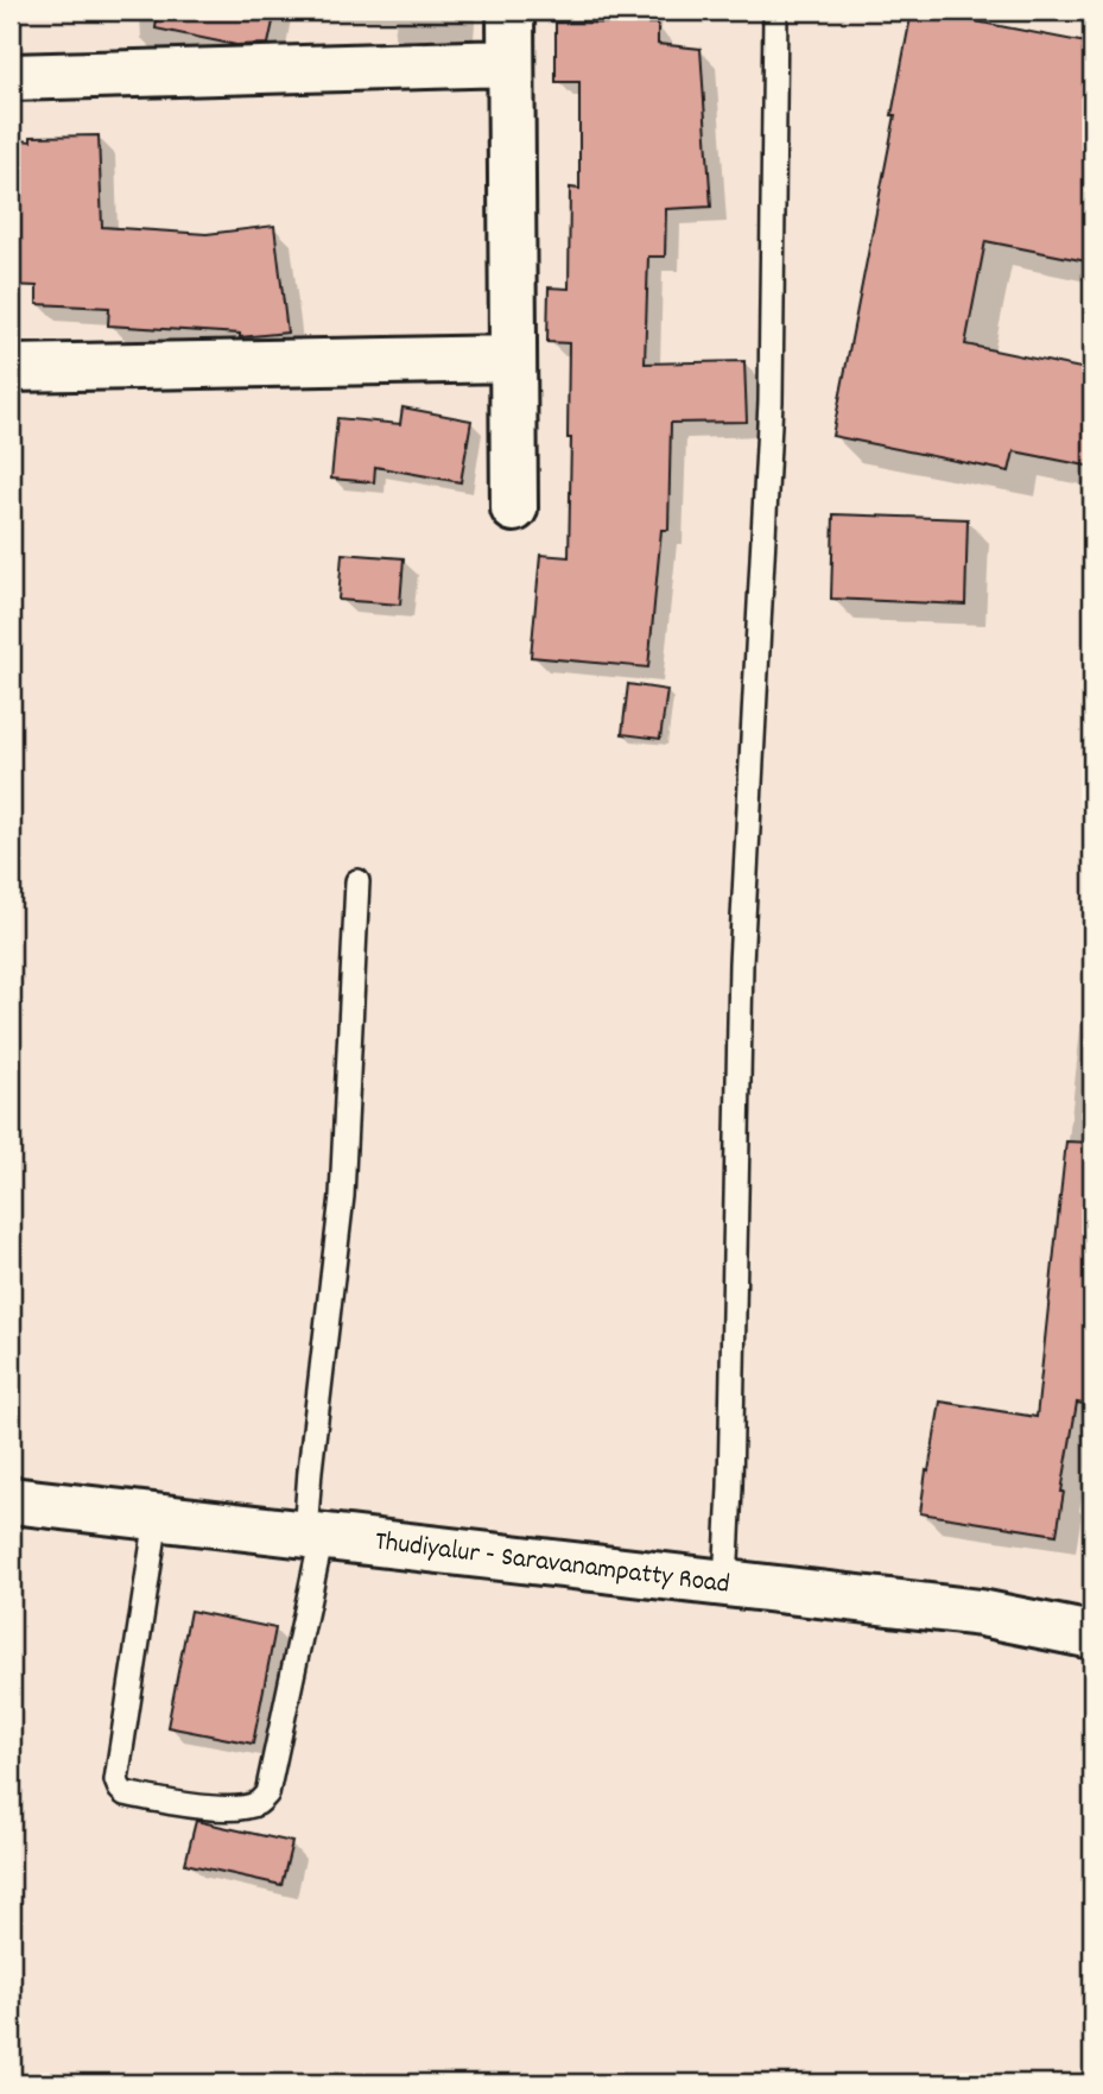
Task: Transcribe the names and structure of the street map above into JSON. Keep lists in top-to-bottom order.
{
  "streets": {
    "street": ["Thudiyalur - Saravanampatty Road"]
  }
}
